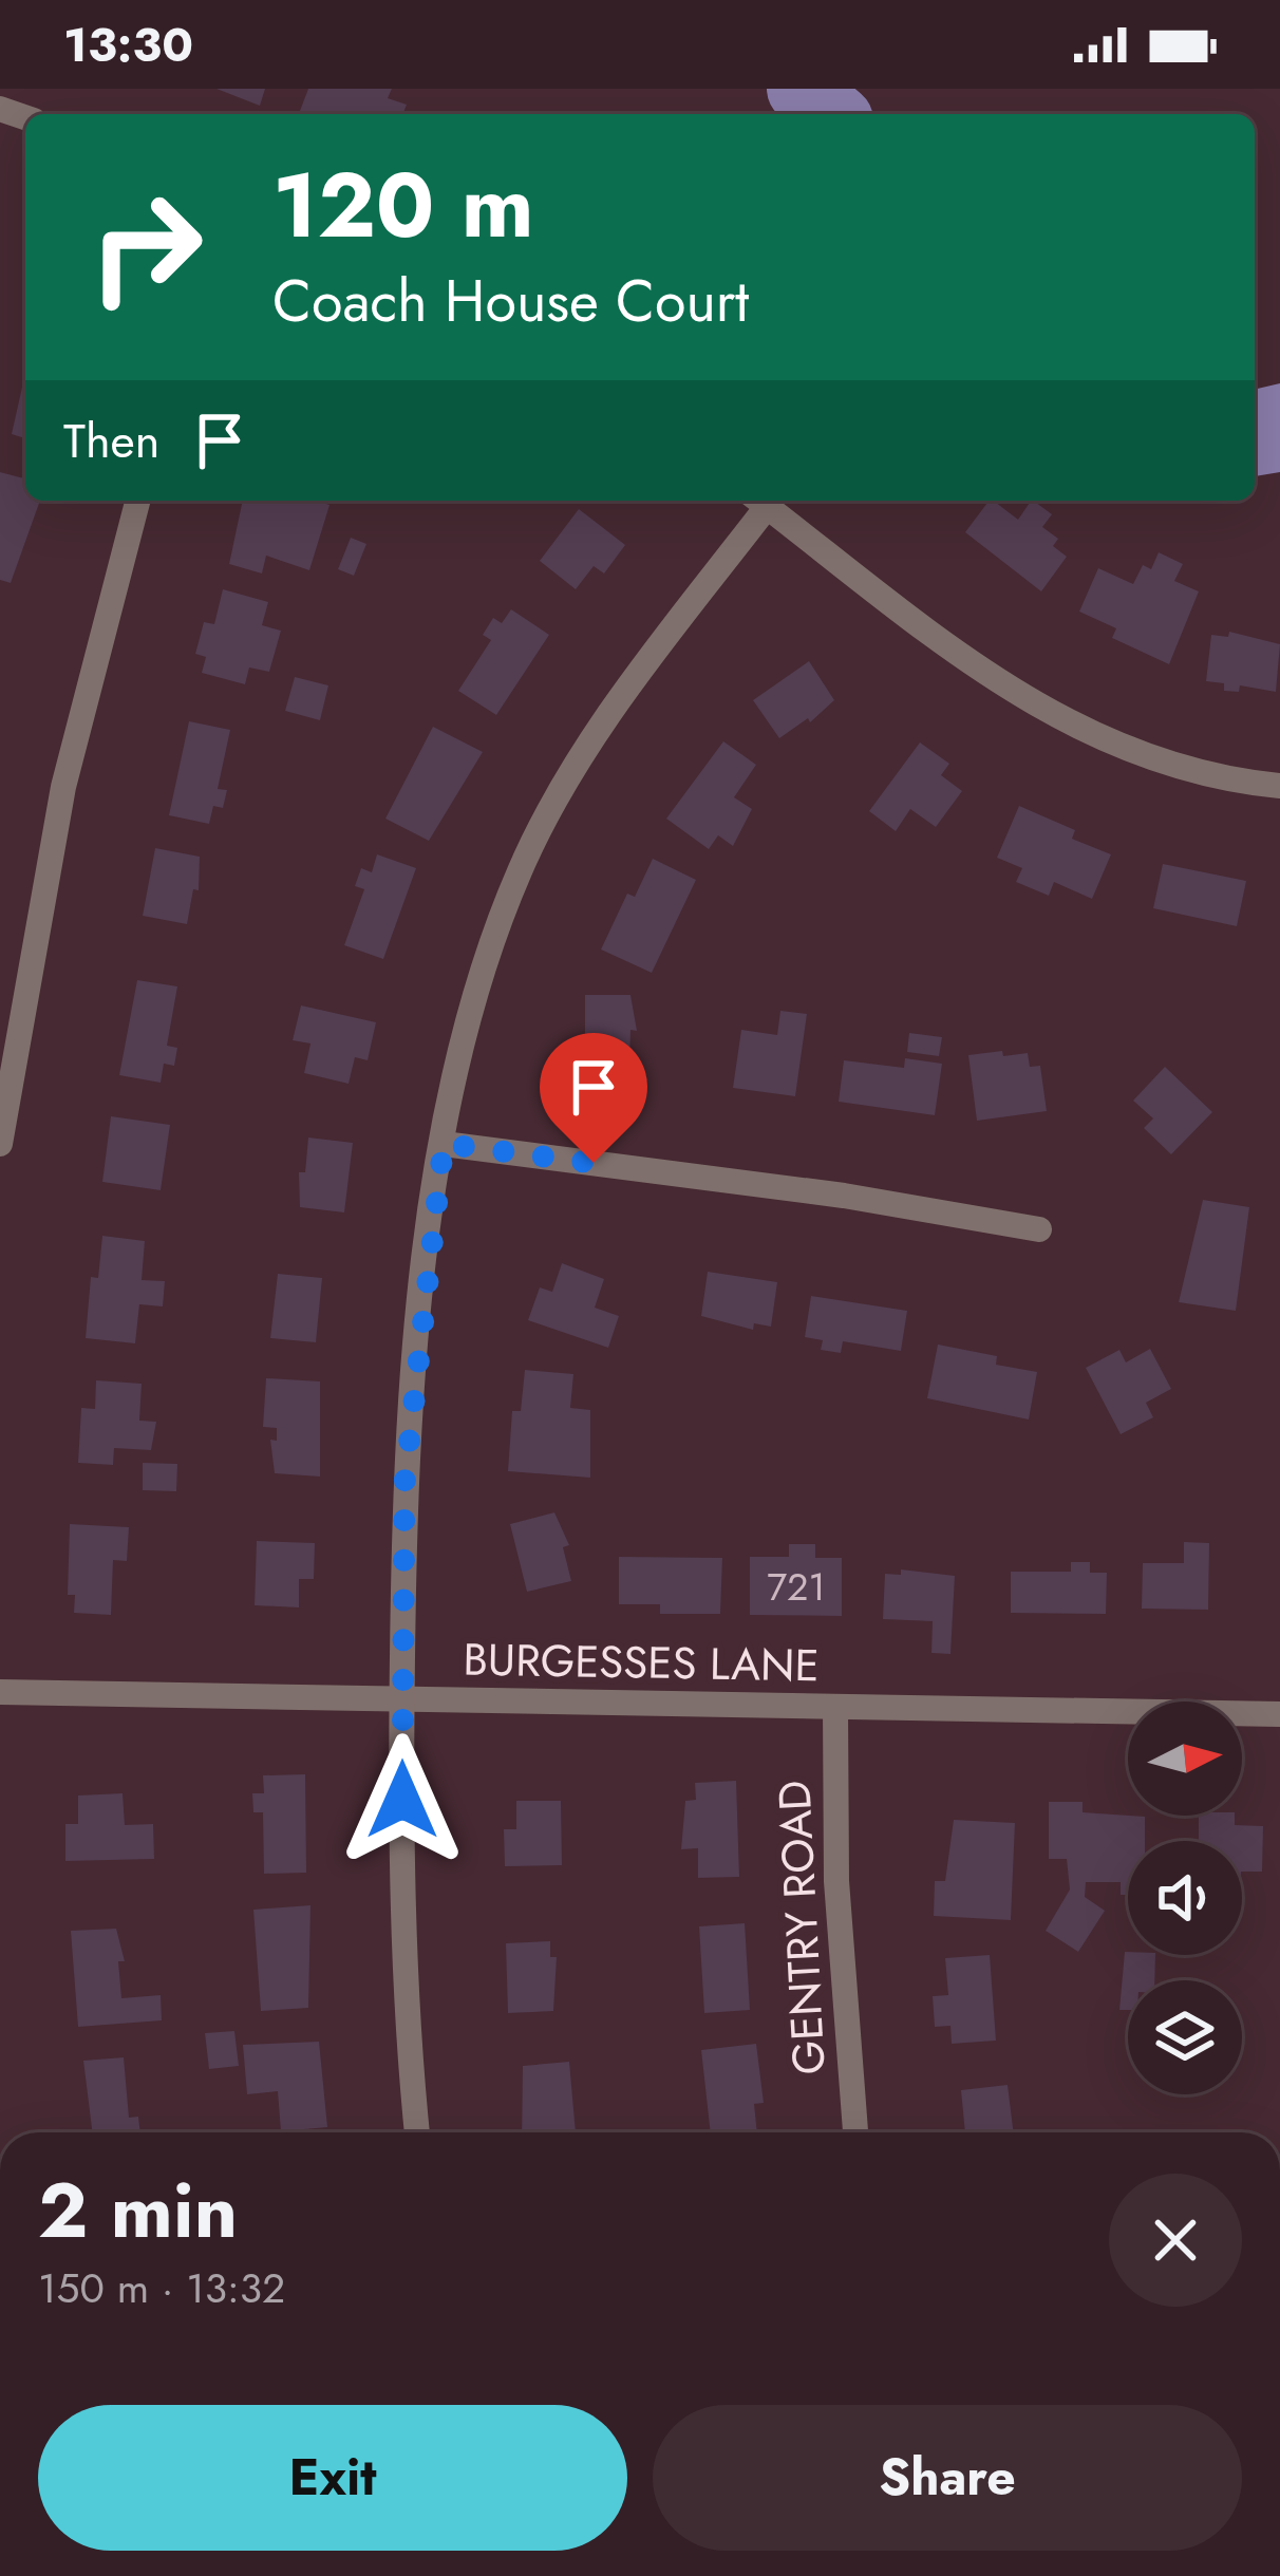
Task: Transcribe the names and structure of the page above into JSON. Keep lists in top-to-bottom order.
{
  "streets": {
    "street": ["BURGESSES LANE", "GENTRY ROAD"]
  },
  "crossings": [
    ["BURGESSES LANE", "GENTRY ROAD"]
  ],
  "house_numbers": ["721"],
  "north": "right",
  "page": {
    "status": "13:30",
    "turn": ["120 m", "Coach House Court"],
    "then": "Then",
    "heading": ["2 min", "150 m · 13:32"],
    "buttons": ["Exit", "Share"]
  }
}
